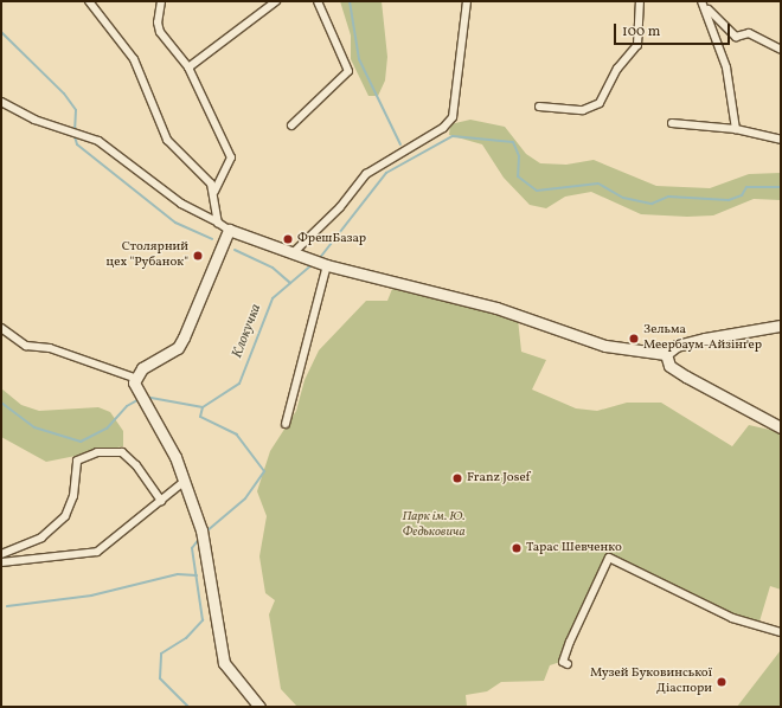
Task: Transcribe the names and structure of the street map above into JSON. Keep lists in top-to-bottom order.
{
  "water": ["Клокучка"],
  "parks": ["Парк ім. Ю. Федьковича"],
  "places": [
    "ФрешБазар",
    "Столярний цех \"Рубанок\"",
    "Зельма Меербаум-Айзінґер",
    "Franz Josef",
    "Тарас Шевченко",
    "Музей Буковинської Діаспори"
  ],
  "scale_bar": "100 m"
}
